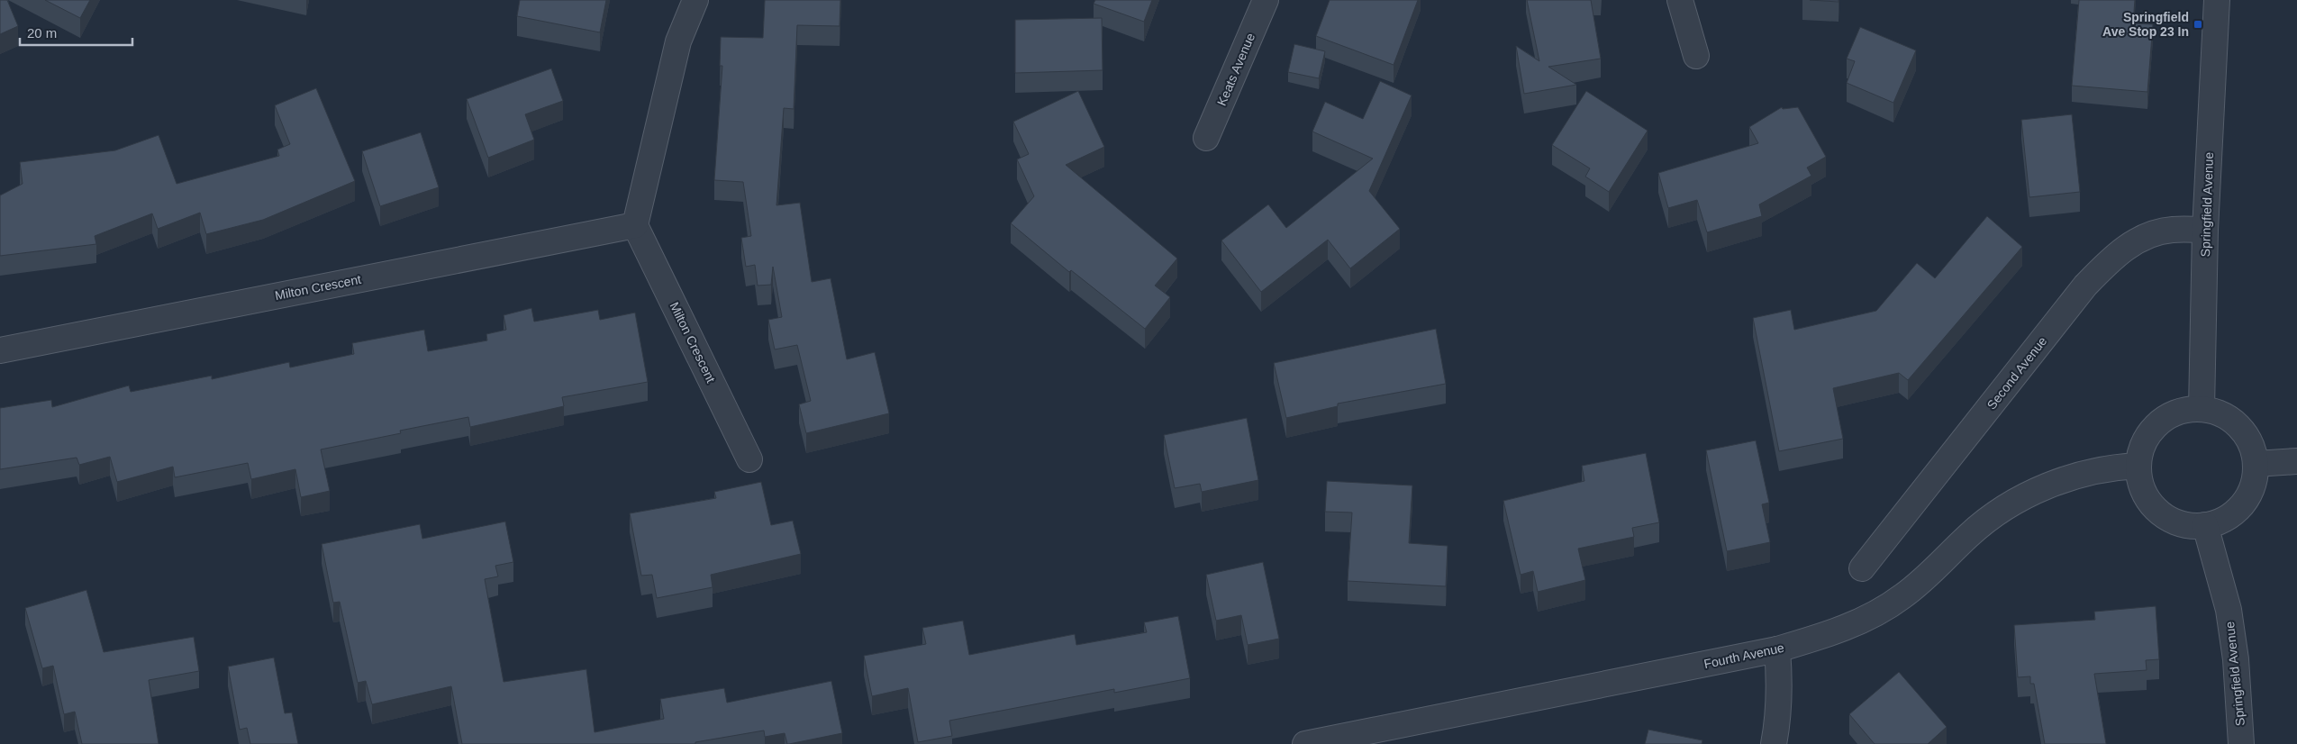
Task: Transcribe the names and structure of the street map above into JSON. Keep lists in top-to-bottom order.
{
  "streets": {
    "street": [
      "Keats Avenue",
      "Springfield Avenue",
      "Milton Crescent",
      "Second Avenue",
      "Fourth Avenue"
    ]
  },
  "crossings": [
    ["Springfield Avenue", "Second Avenue"],
    ["Springfield Avenue", "Fourth Avenue"]
  ],
  "places": {
    "transit": ["Springfield Ave Stop 23 In"]
  },
  "scale_bar": "20 m"
}
